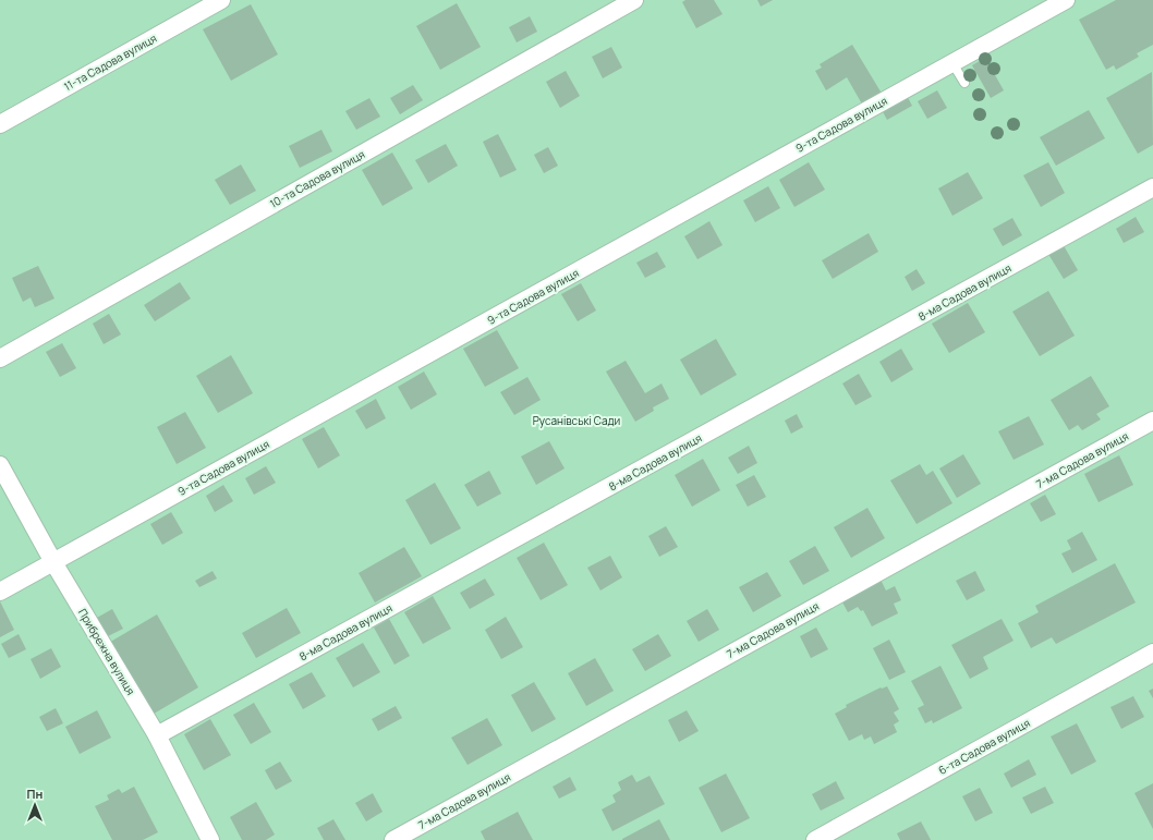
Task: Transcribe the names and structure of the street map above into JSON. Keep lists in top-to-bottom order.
{
  "streets": {
    "street": [
      "11-та Садова вулиця",
      "9-та Садова вулиця",
      "10-та Садова вулиця",
      "8-ма Садова вулиця",
      "7-ма Садова вулиця",
      "Прибрежна вулиця",
      "6-та Садова вулиця"
    ]
  },
  "crossings": [
    ["9-та Садова вулиця", "Прибрежна вулиця"],
    ["8-ма Садова вулиця", "Прибрежна вулиця"]
  ],
  "parks": ["Русанівські Сади"],
  "north": "top"
}
